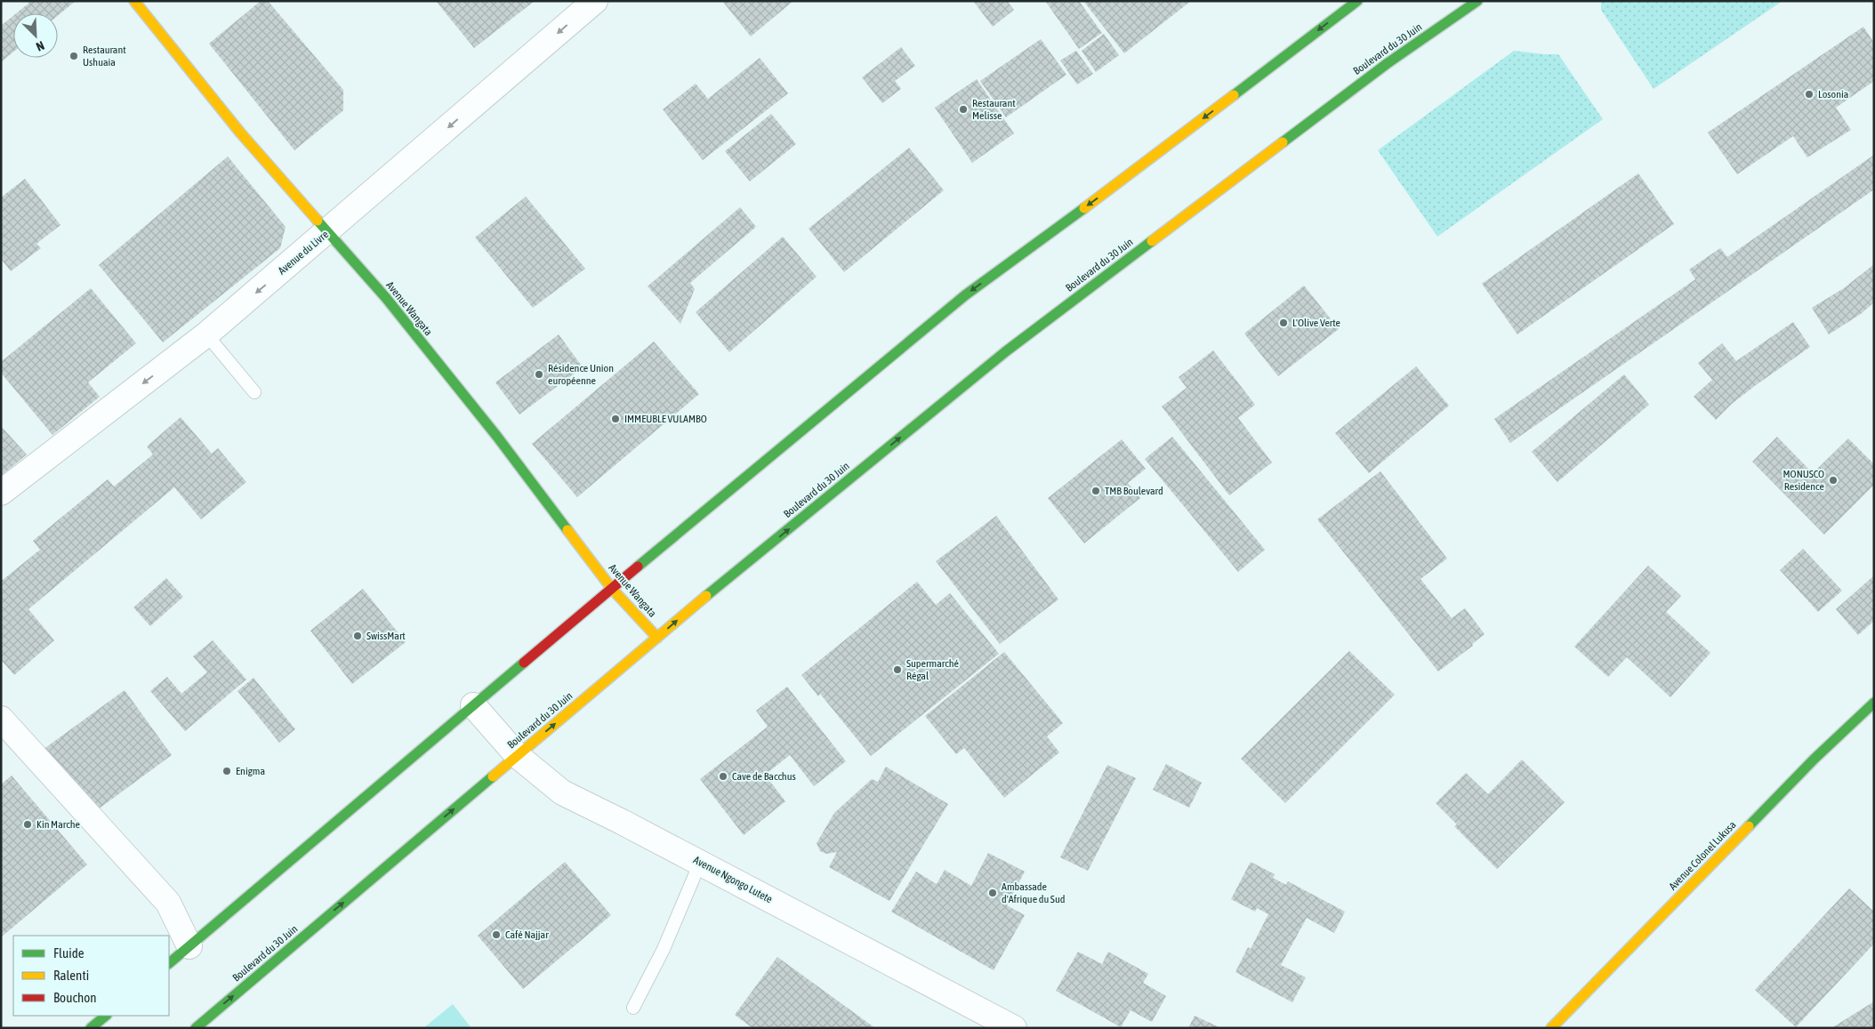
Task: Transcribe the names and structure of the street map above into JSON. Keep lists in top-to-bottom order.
{
  "streets": {
    "main road": ["Boulevard du 30 Juin", "Avenue Wangata", "Avenue Colonel Lukusa"],
    "street": ["Avenue du Livre", "Avenue Ngongo Lutete"]
  },
  "crossings": [
    ["Boulevard du 30 Juin", "Avenue Wangata"],
    ["Boulevard du 30 Juin", "Avenue Ngongo Lutete"],
    ["Avenue du Livre", "Avenue Wangata"]
  ],
  "one_way": ["Avenue du Livre"],
  "places": [
    "Restaurant Ushuaia",
    "Losonia",
    "Restaurant Melisse",
    "L'Olive Verte",
    "Résidence Union européenne",
    "IMMEUBLE VULAMBO",
    "MONUSCO Residence",
    "TMB Boulevard",
    "SwissMart",
    "Supermarché Régal",
    "Enigma",
    "Cave de Bacchus",
    "Kin Marche",
    "Ambassade d'Afrique du Sud",
    "Café Najjar"
  ],
  "legend": ["Fluide", "Ralenti", "Bouchon"],
  "north": "bottom right"
}
